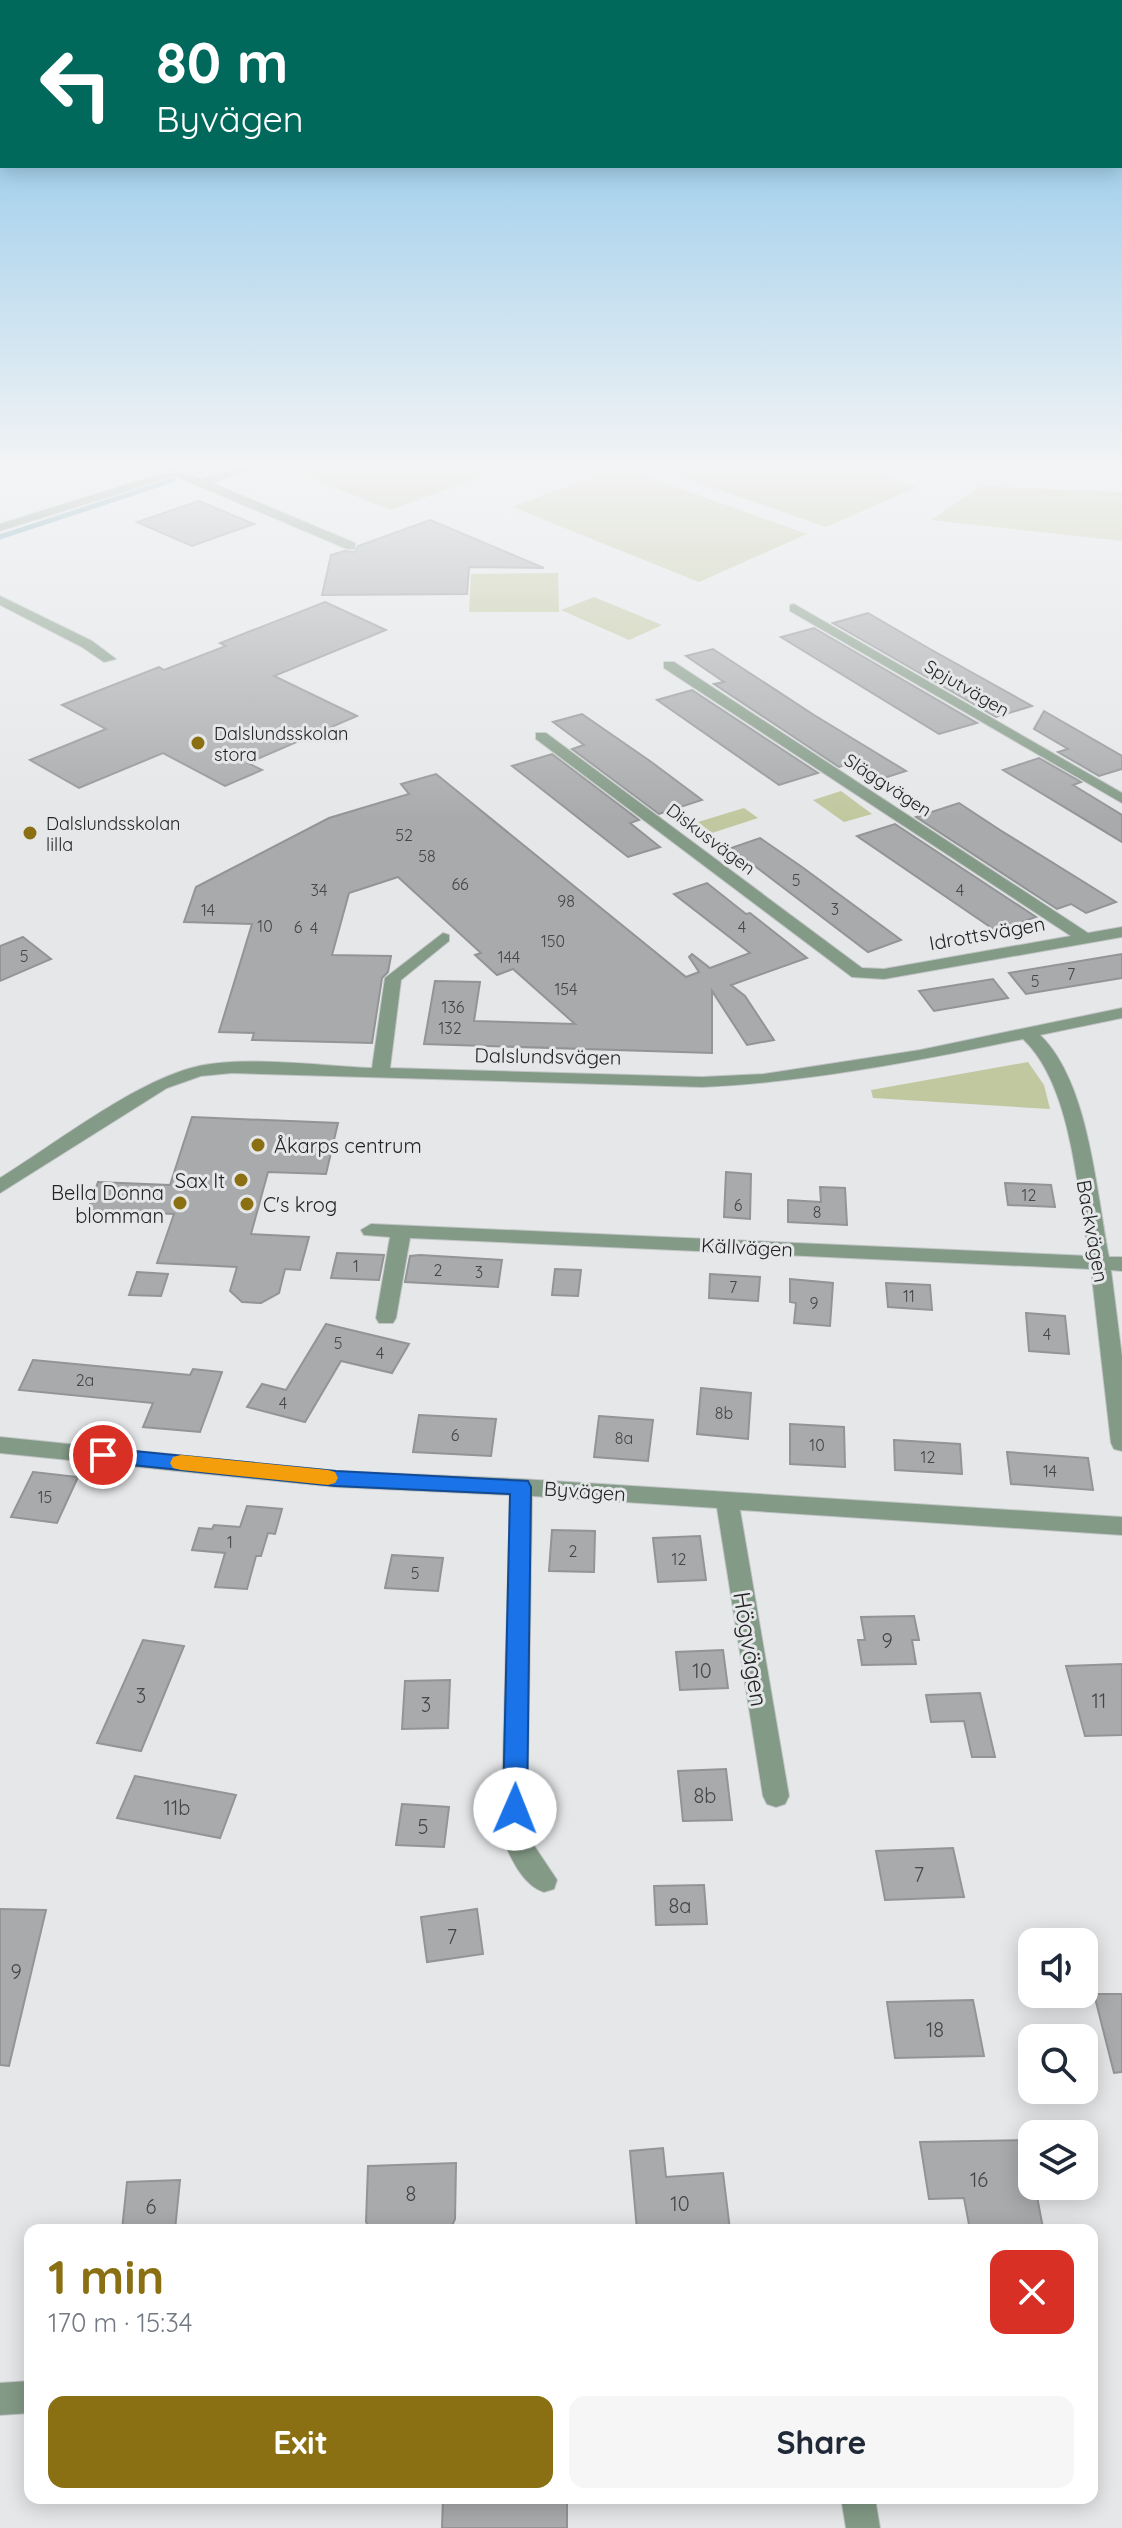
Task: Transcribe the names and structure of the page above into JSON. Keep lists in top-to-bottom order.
{
  "streets": {
    "street": [
      "Spjutvägen",
      "Släggvägen",
      "Diskusvägen",
      "Idrottsvägen",
      "Dalslundsvägen",
      "Backvägen",
      "Källvägen",
      "Byvägen",
      "Högvägen"
    ]
  },
  "crossings": [
    ["Släggvägen", "Idrottsvägen"],
    ["Diskusvägen", "Idrottsvägen"],
    ["Dalslundsvägen", "Backvägen"],
    ["Backvägen", "Källvägen"],
    ["Byvägen", "Högvägen"]
  ],
  "places": [
    "Dalslundsskolan stora",
    "Dalslundsskolan lilla",
    "Åkarps centrum",
    "Sax It",
    "Bella Donna blomman",
    "C's krog"
  ],
  "house_numbers": [
    "52",
    "58",
    "5",
    "66",
    "34",
    "4",
    "98",
    "3",
    "14",
    "10",
    "6",
    "4",
    "4",
    "150",
    "5",
    "144",
    "7",
    "5",
    "154",
    "136",
    "132",
    "12",
    "6",
    "8",
    "1",
    "2",
    "3",
    "7",
    "11",
    "9",
    "4",
    "5",
    "4",
    "2a",
    "4",
    "8b",
    "6",
    "8a",
    "10",
    "12",
    "14",
    "15",
    "1",
    "2",
    "12",
    "5",
    "9",
    "10",
    "3",
    "11",
    "3",
    "8b",
    "11b",
    "5",
    "7",
    "8a",
    "7",
    "9",
    "18",
    "16",
    "8",
    "10",
    "6"
  ],
  "page": {
    "turn": ["80 m", "Byvägen"],
    "heading": ["1 min", "170 m · 15:34"],
    "buttons": ["Exit", "Share"]
  }
}
